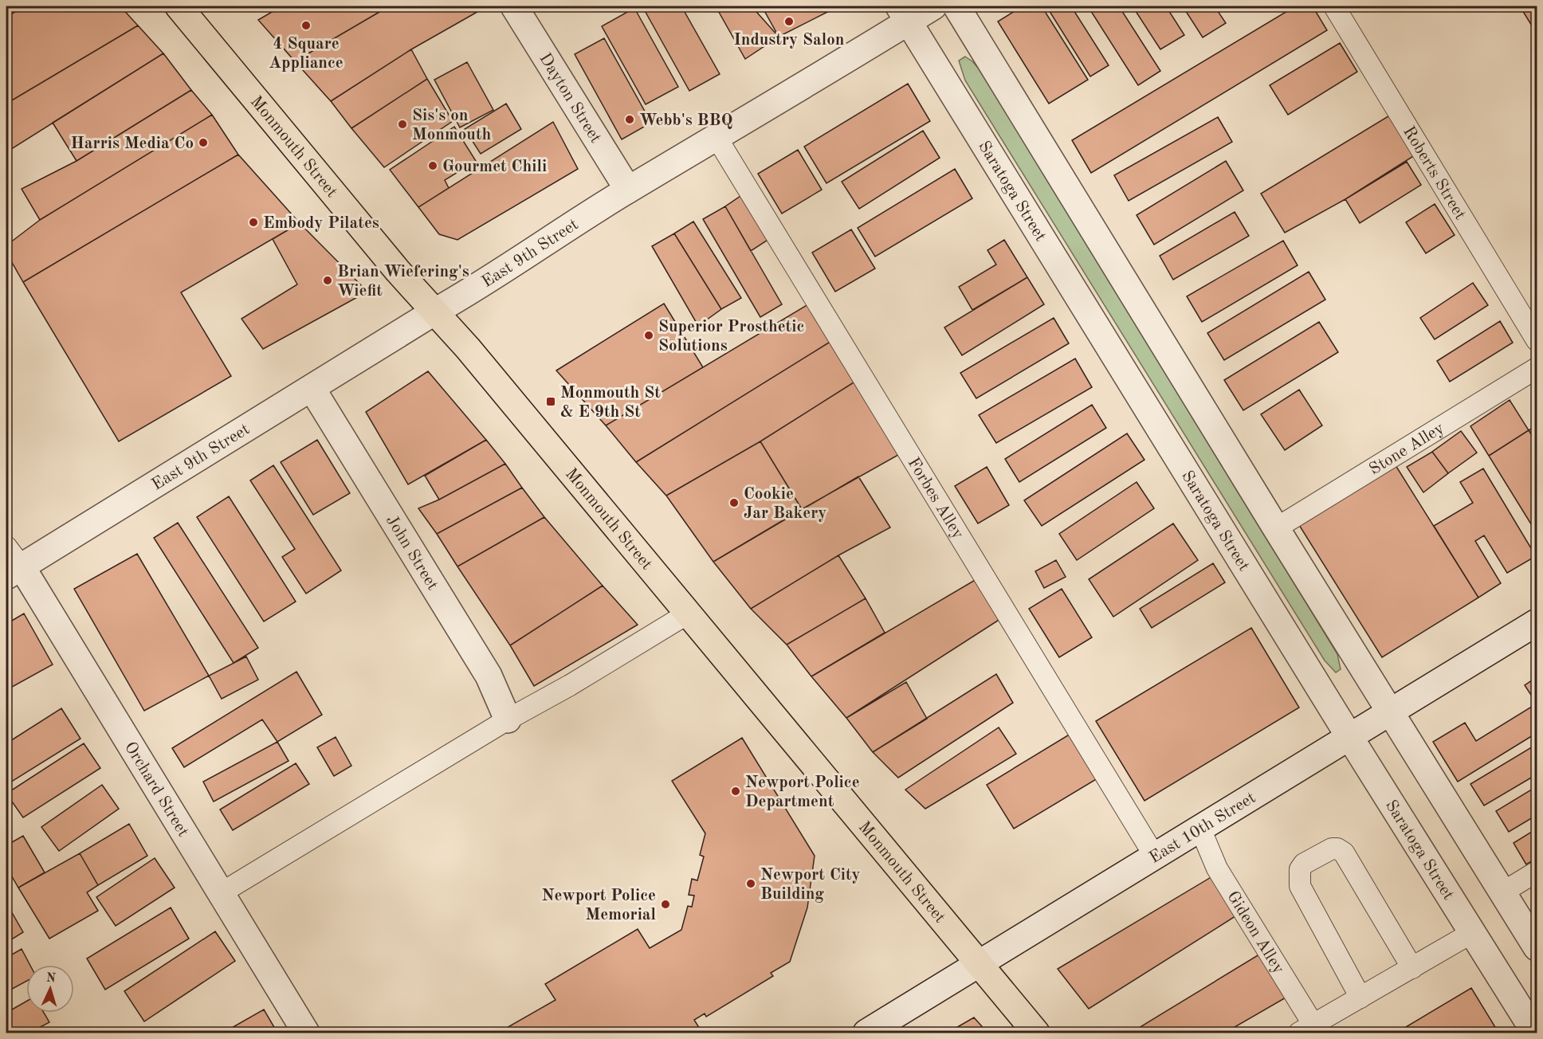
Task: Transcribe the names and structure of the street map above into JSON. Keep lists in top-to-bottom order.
{
  "streets": {
    "main road": ["Monmouth Street"],
    "street": [
      "Dayton Street",
      "Saratoga Street",
      "East 9th Street",
      "John Street",
      "Orchard Street",
      "East 10th Street"
    ],
    "lane": [
      "Roberts Street",
      "Stone Alley",
      "Forbes Alley",
      "Gideon Alley"
    ]
  },
  "crossings": [
    ["Dayton Street", "East 9th Street"],
    ["Monmouth Street", "East 9th Street"],
    ["Monmouth Street", "East 10th Street"],
    ["Saratoga Street", "East 9th Street"],
    ["Saratoga Street", "East 10th Street"],
    ["East 9th Street", "Forbes Alley"],
    ["East 9th Street", "John Street"],
    ["East 9th Street", "Orchard Street"],
    ["Forbes Alley", "East 10th Street"],
    ["East 10th Street", "Gideon Alley"]
  ],
  "places": {
    "other": [
      "Industry Salon",
      "4 Square Appliance",
      "Webb's BBQ",
      "Sis's on Monmouth",
      "Harris Media Co",
      "Gourmet Chili",
      "Embody Pilates",
      "Brian Wiefering's Wiefit",
      "Superior Prosthetic Solutions",
      "Cookie Jar Bakery",
      "Newport Police Department",
      "Newport City Building",
      "Newport Police Memorial"
    ],
    "transit": ["Monmouth St & E 9th St"]
  },
  "north": "top"
}
